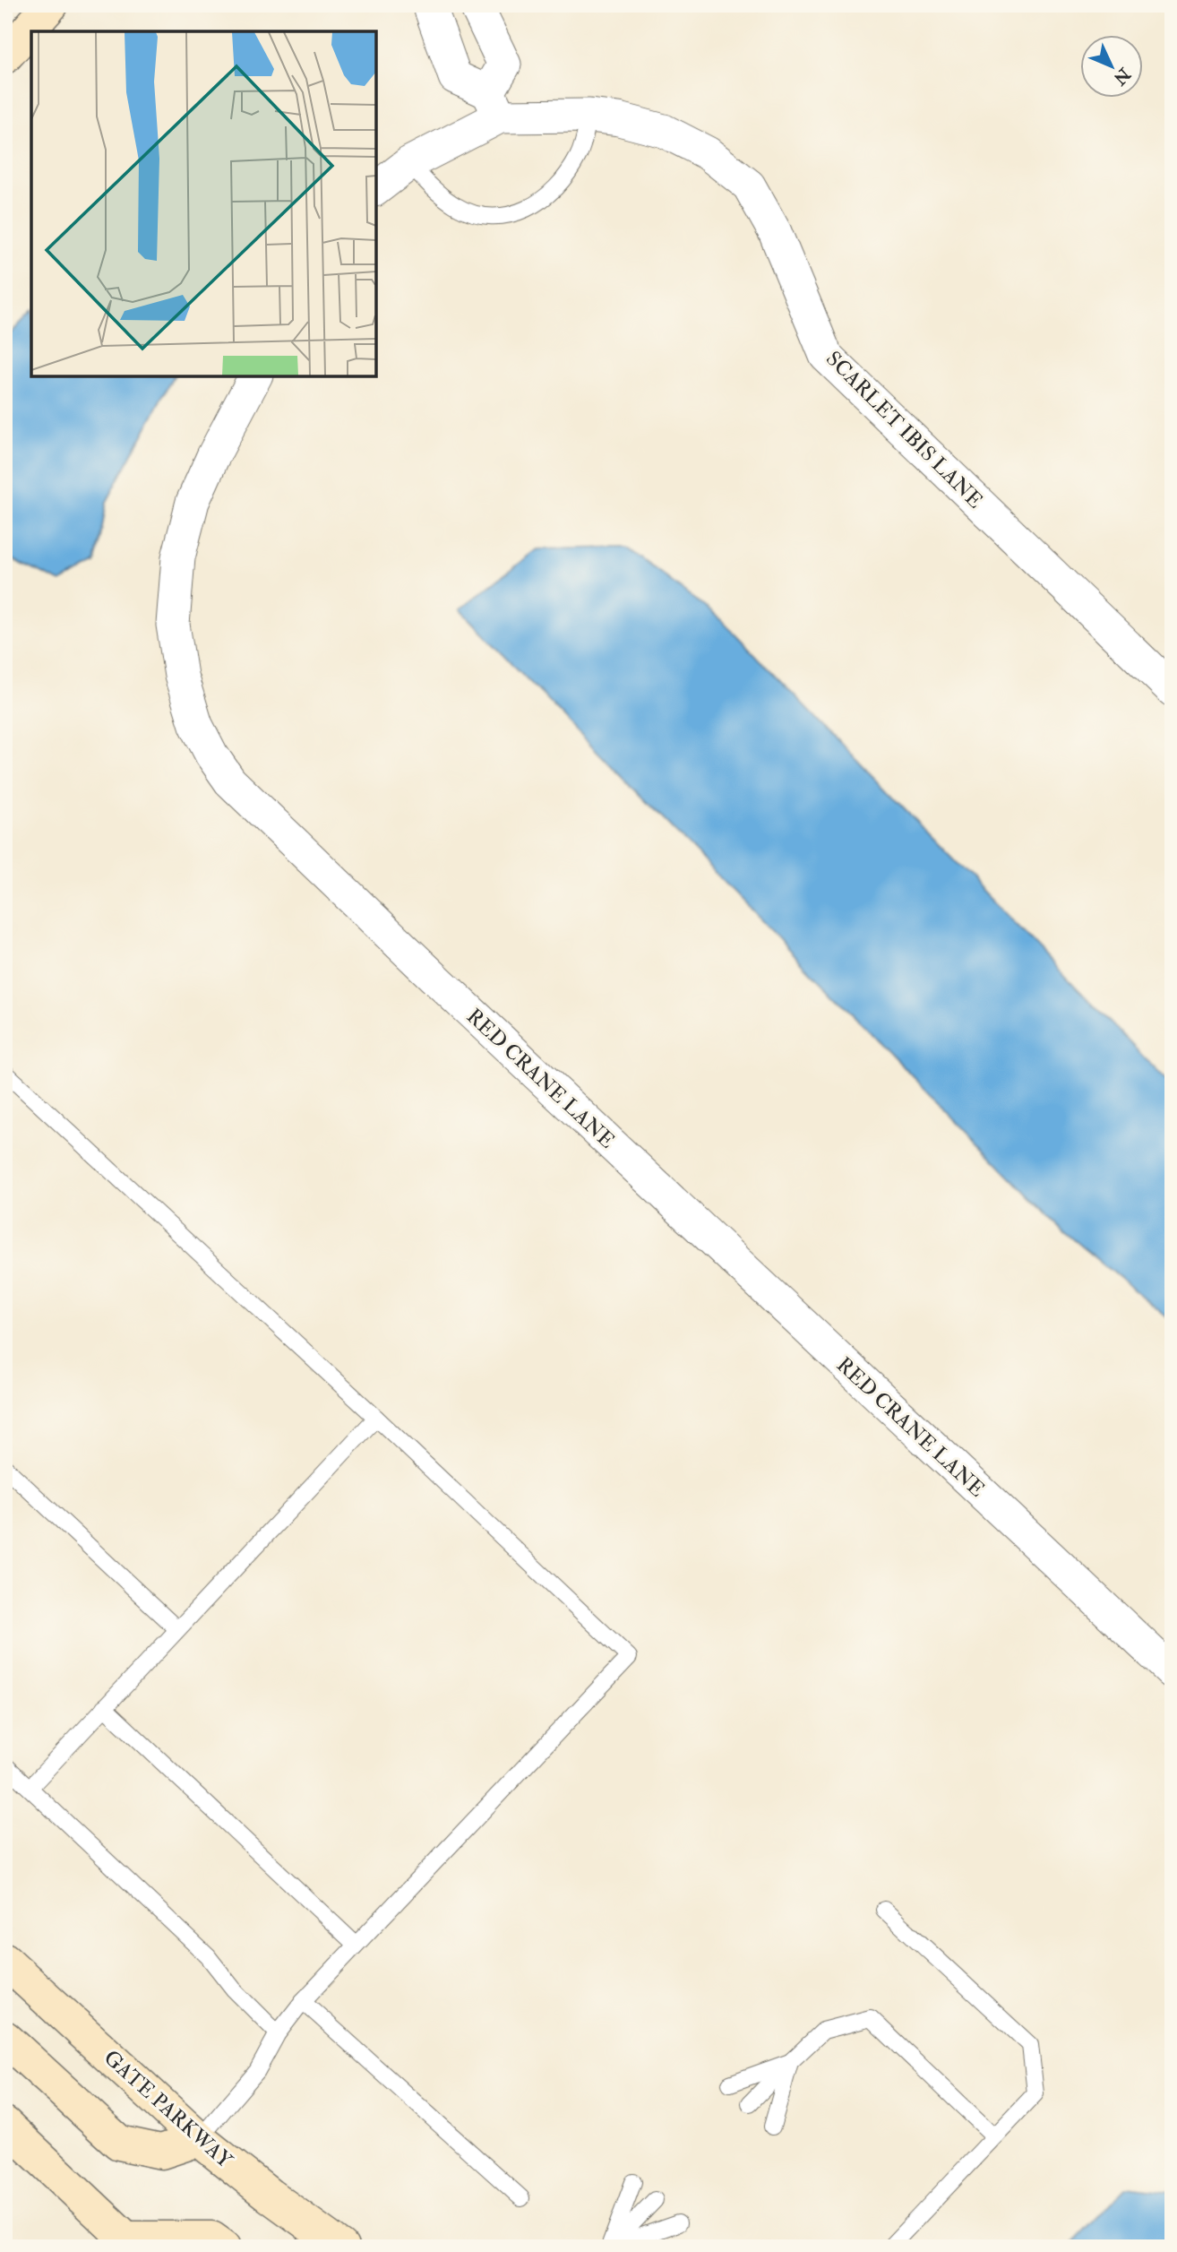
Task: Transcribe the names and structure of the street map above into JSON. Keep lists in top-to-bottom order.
{
  "streets": {
    "main road": ["GATE PARKWAY"],
    "street": ["SCARLET IBIS LANE", "RED CRANE LANE"]
  },
  "north": "bottom right"
}
